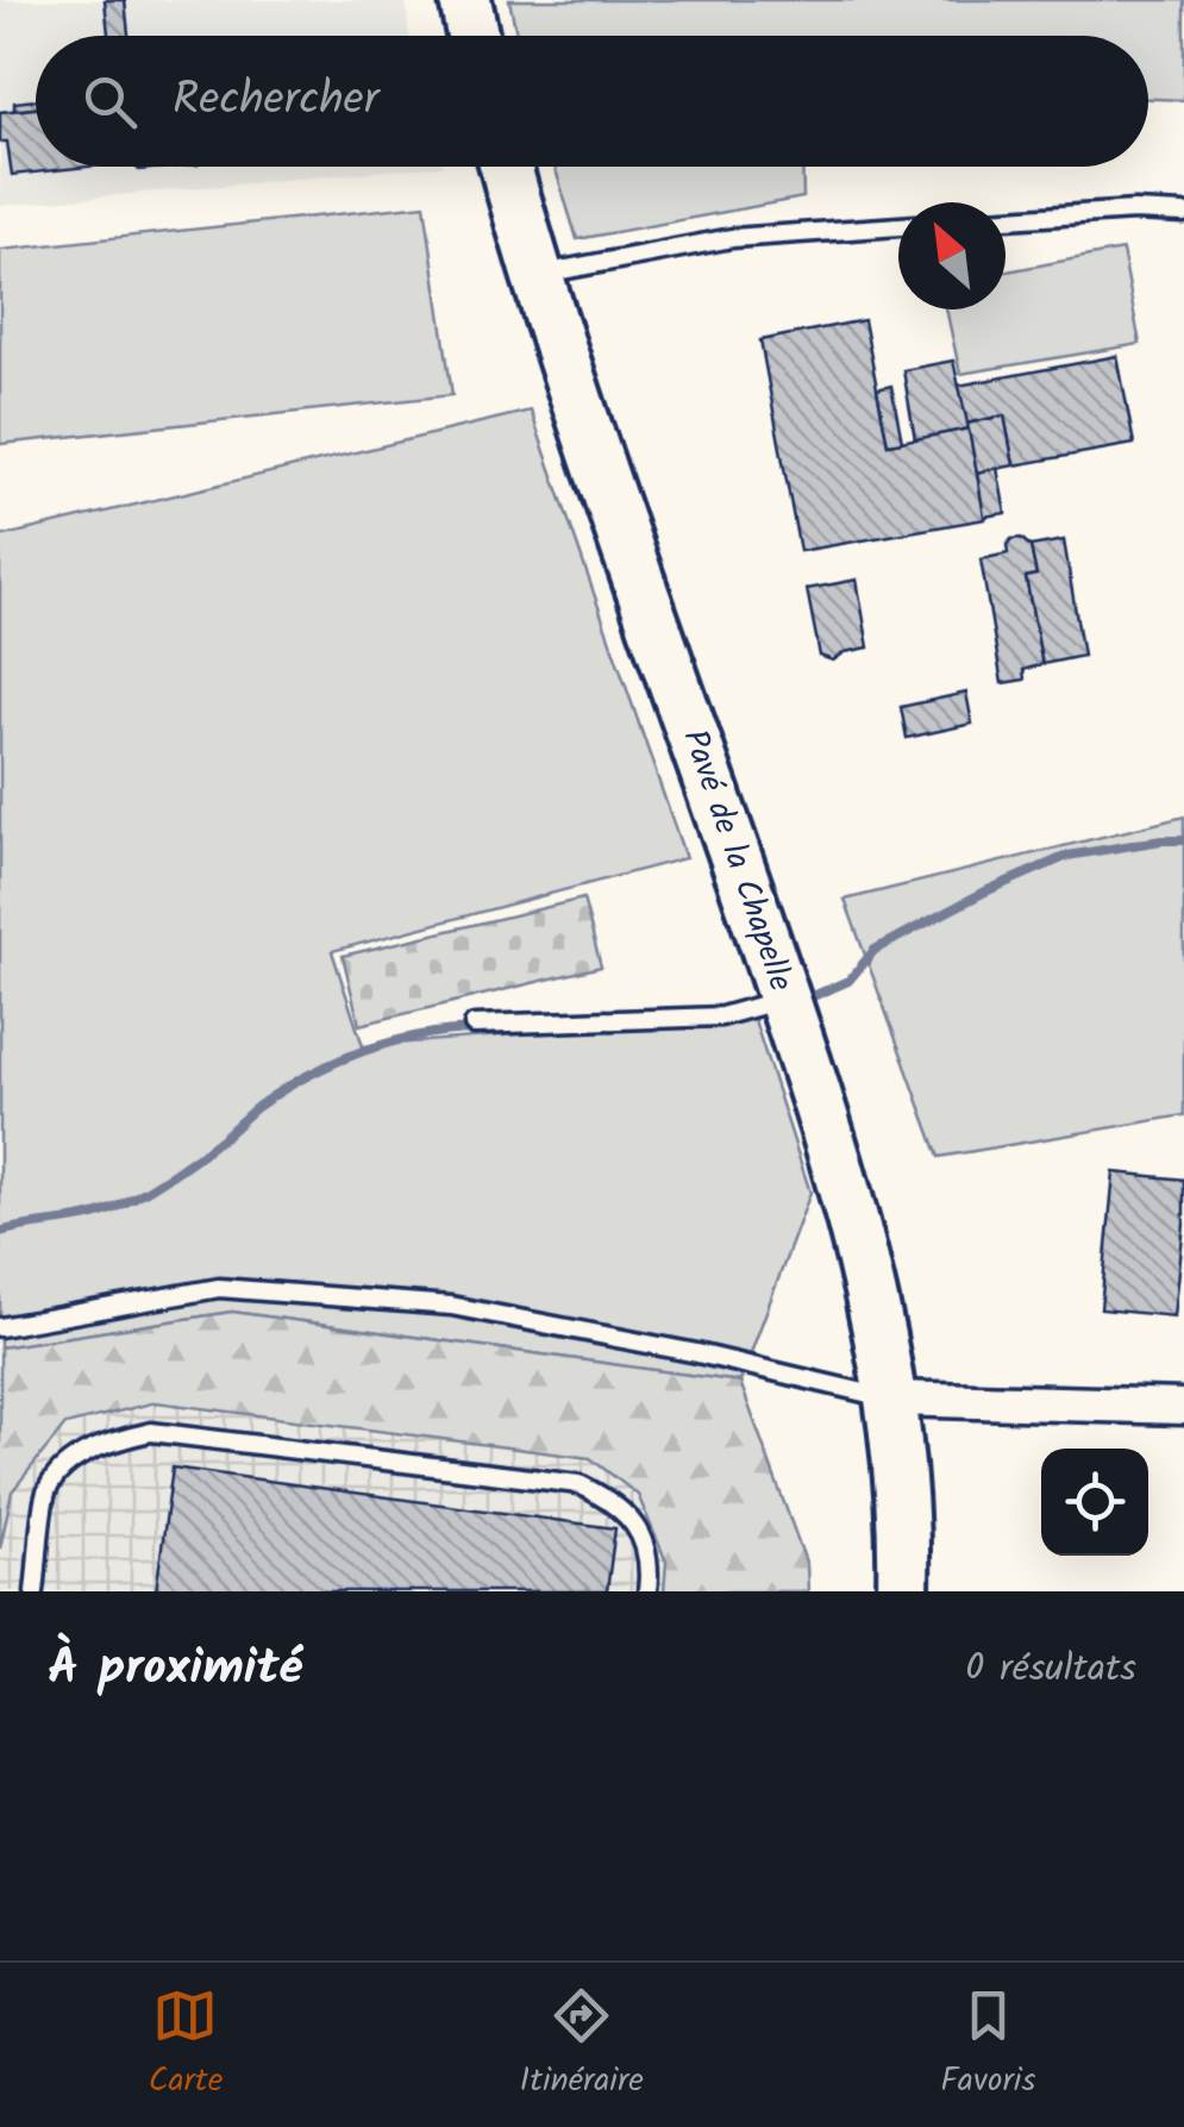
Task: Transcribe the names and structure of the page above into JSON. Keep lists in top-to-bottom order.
{
  "streets": {
    "main road": ["Pavé de la Chapelle"]
  },
  "north": "top left",
  "page": {
    "search": "Rechercher",
    "heading": ["À proximité", "0 résultats"],
    "nav": ["Carte", "Itinéraire", "Favoris"]
  }
}
